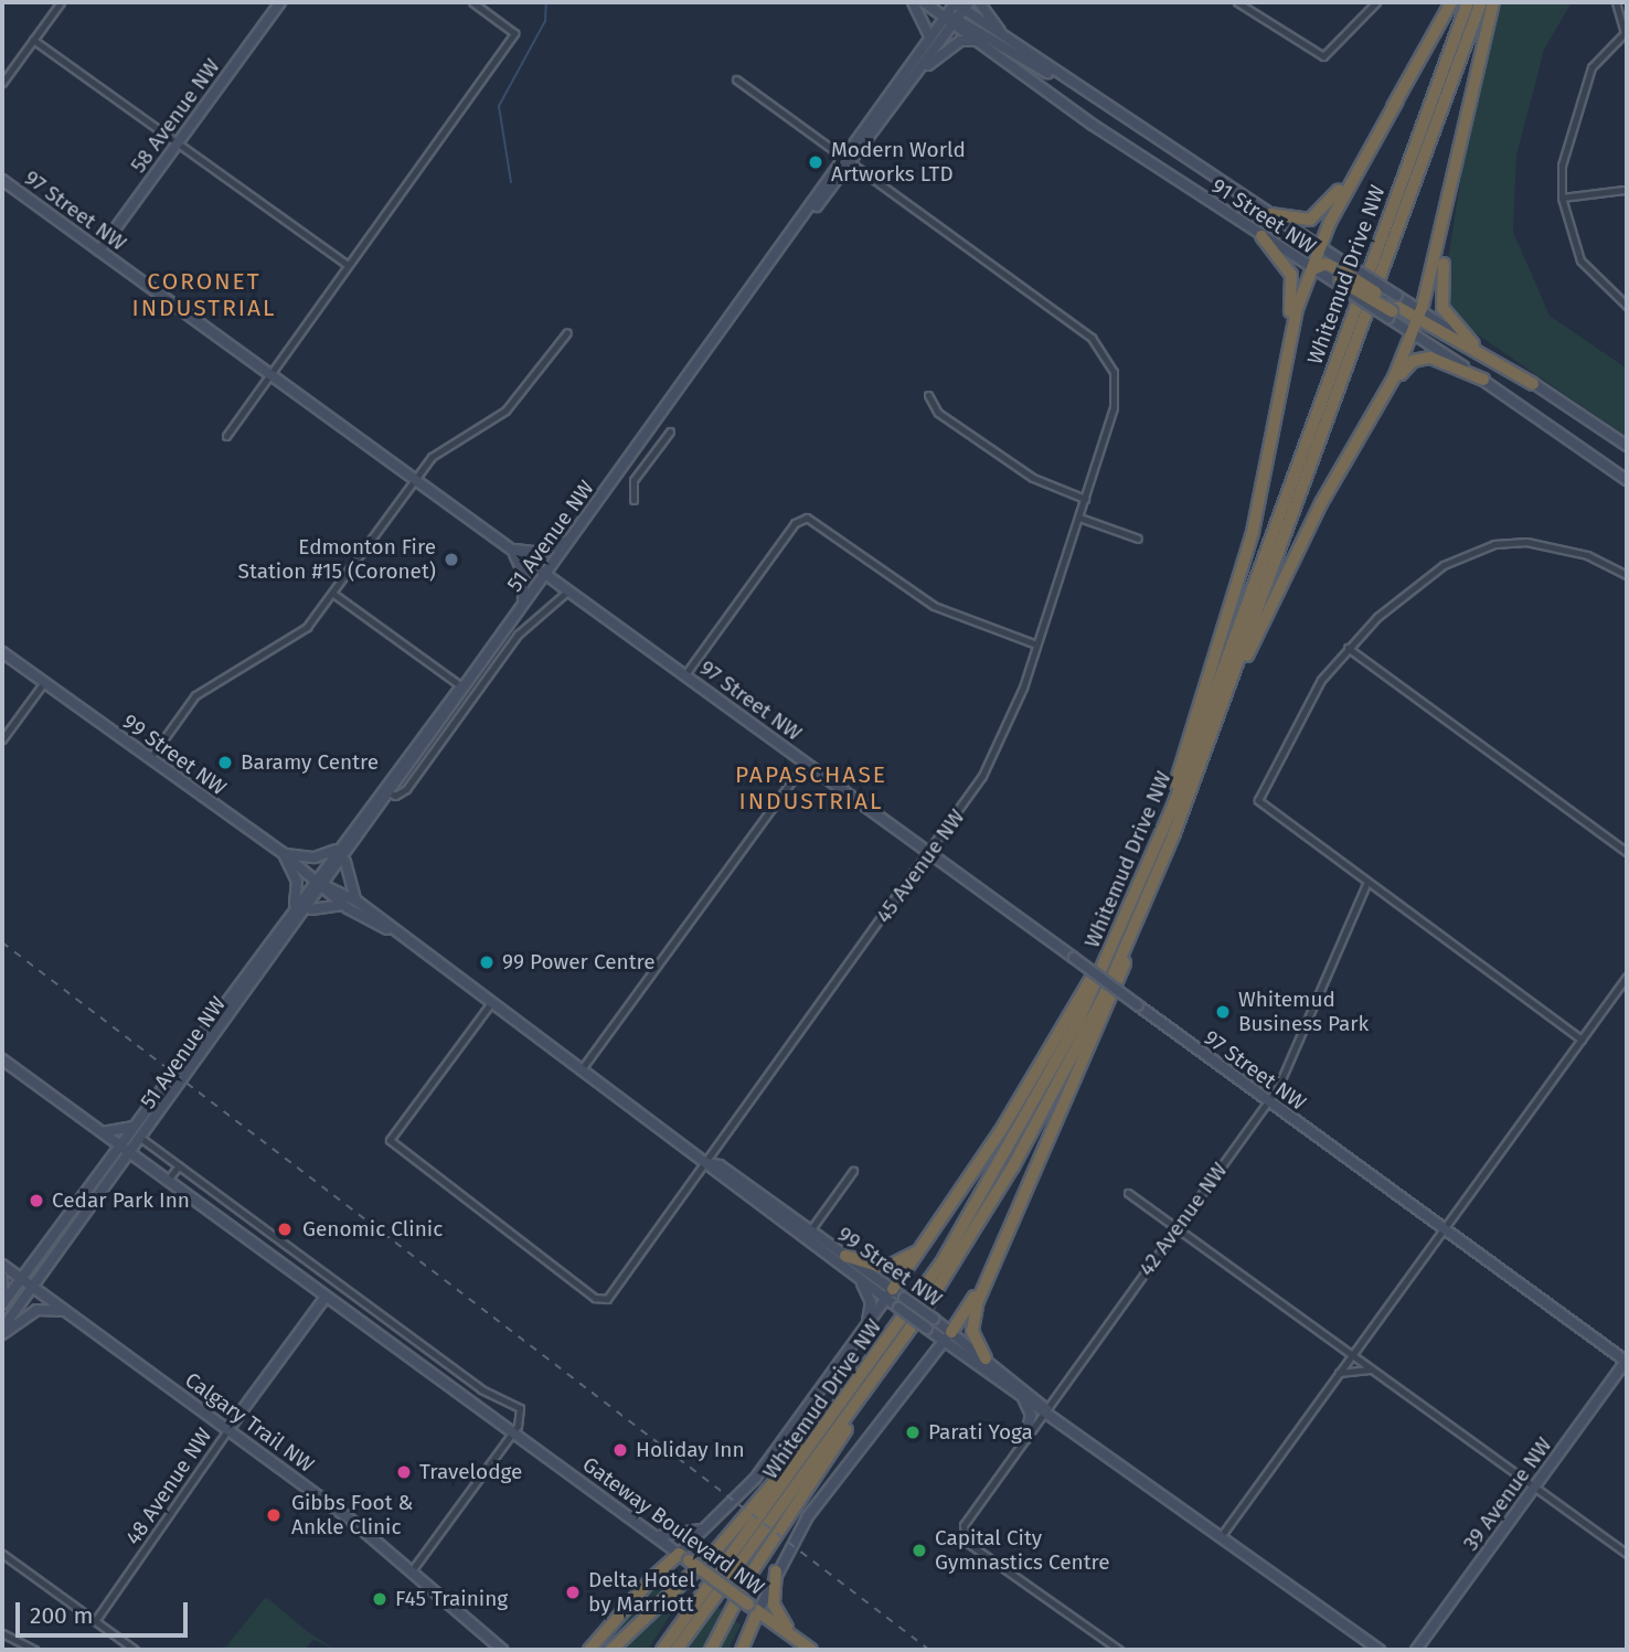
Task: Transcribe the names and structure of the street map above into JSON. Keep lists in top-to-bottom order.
{
  "streets": {
    "highway": ["Whitemud Drive NW", "Gateway Boulevard NW"],
    "main road": [
      "58 Avenue NW",
      "97 Street NW",
      "91 Street NW",
      "51 Avenue NW",
      "99 Street NW",
      "Calgary Trail NW",
      "48 Avenue NW",
      "39 Avenue NW"
    ],
    "street": ["45 Avenue NW", "42 Avenue NW"]
  },
  "crossings": [
    ["58 Avenue NW", "97 Street NW"],
    ["97 Street NW", "51 Avenue NW"],
    ["97 Street NW", "45 Avenue NW"],
    ["97 Street NW", "42 Avenue NW"],
    ["97 Street NW", "39 Avenue NW"],
    ["91 Street NW", "51 Avenue NW"],
    ["51 Avenue NW", "99 Street NW"],
    ["51 Avenue NW", "45 Avenue NW"],
    ["51 Avenue NW", "Calgary Trail NW"],
    ["51 Avenue NW", "Gateway Boulevard NW"],
    ["99 Street NW", "45 Avenue NW"],
    ["99 Street NW", "42 Avenue NW"],
    ["Calgary Trail NW", "48 Avenue NW"],
    ["48 Avenue NW", "Gateway Boulevard NW"]
  ],
  "districts": ["CORONET INDUSTRIAL", "PAPASCHASE INDUSTRIAL"],
  "places": [
    "Modern World Artworks LTD",
    "Edmonton Fire Station #15 (Coronet)",
    "Baramy Centre",
    "99 Power Centre",
    "Whitemud Business Park",
    "Cedar Park Inn",
    "Genomic Clinic",
    "Parati Yoga",
    "Holiday Inn",
    "Travelodge",
    "Gibbs Foot & Ankle Clinic",
    "Capital City Gymnastics Centre",
    "Delta Hotel by Marriott",
    "F45 Training"
  ],
  "scale_bar": "200 m"
}
